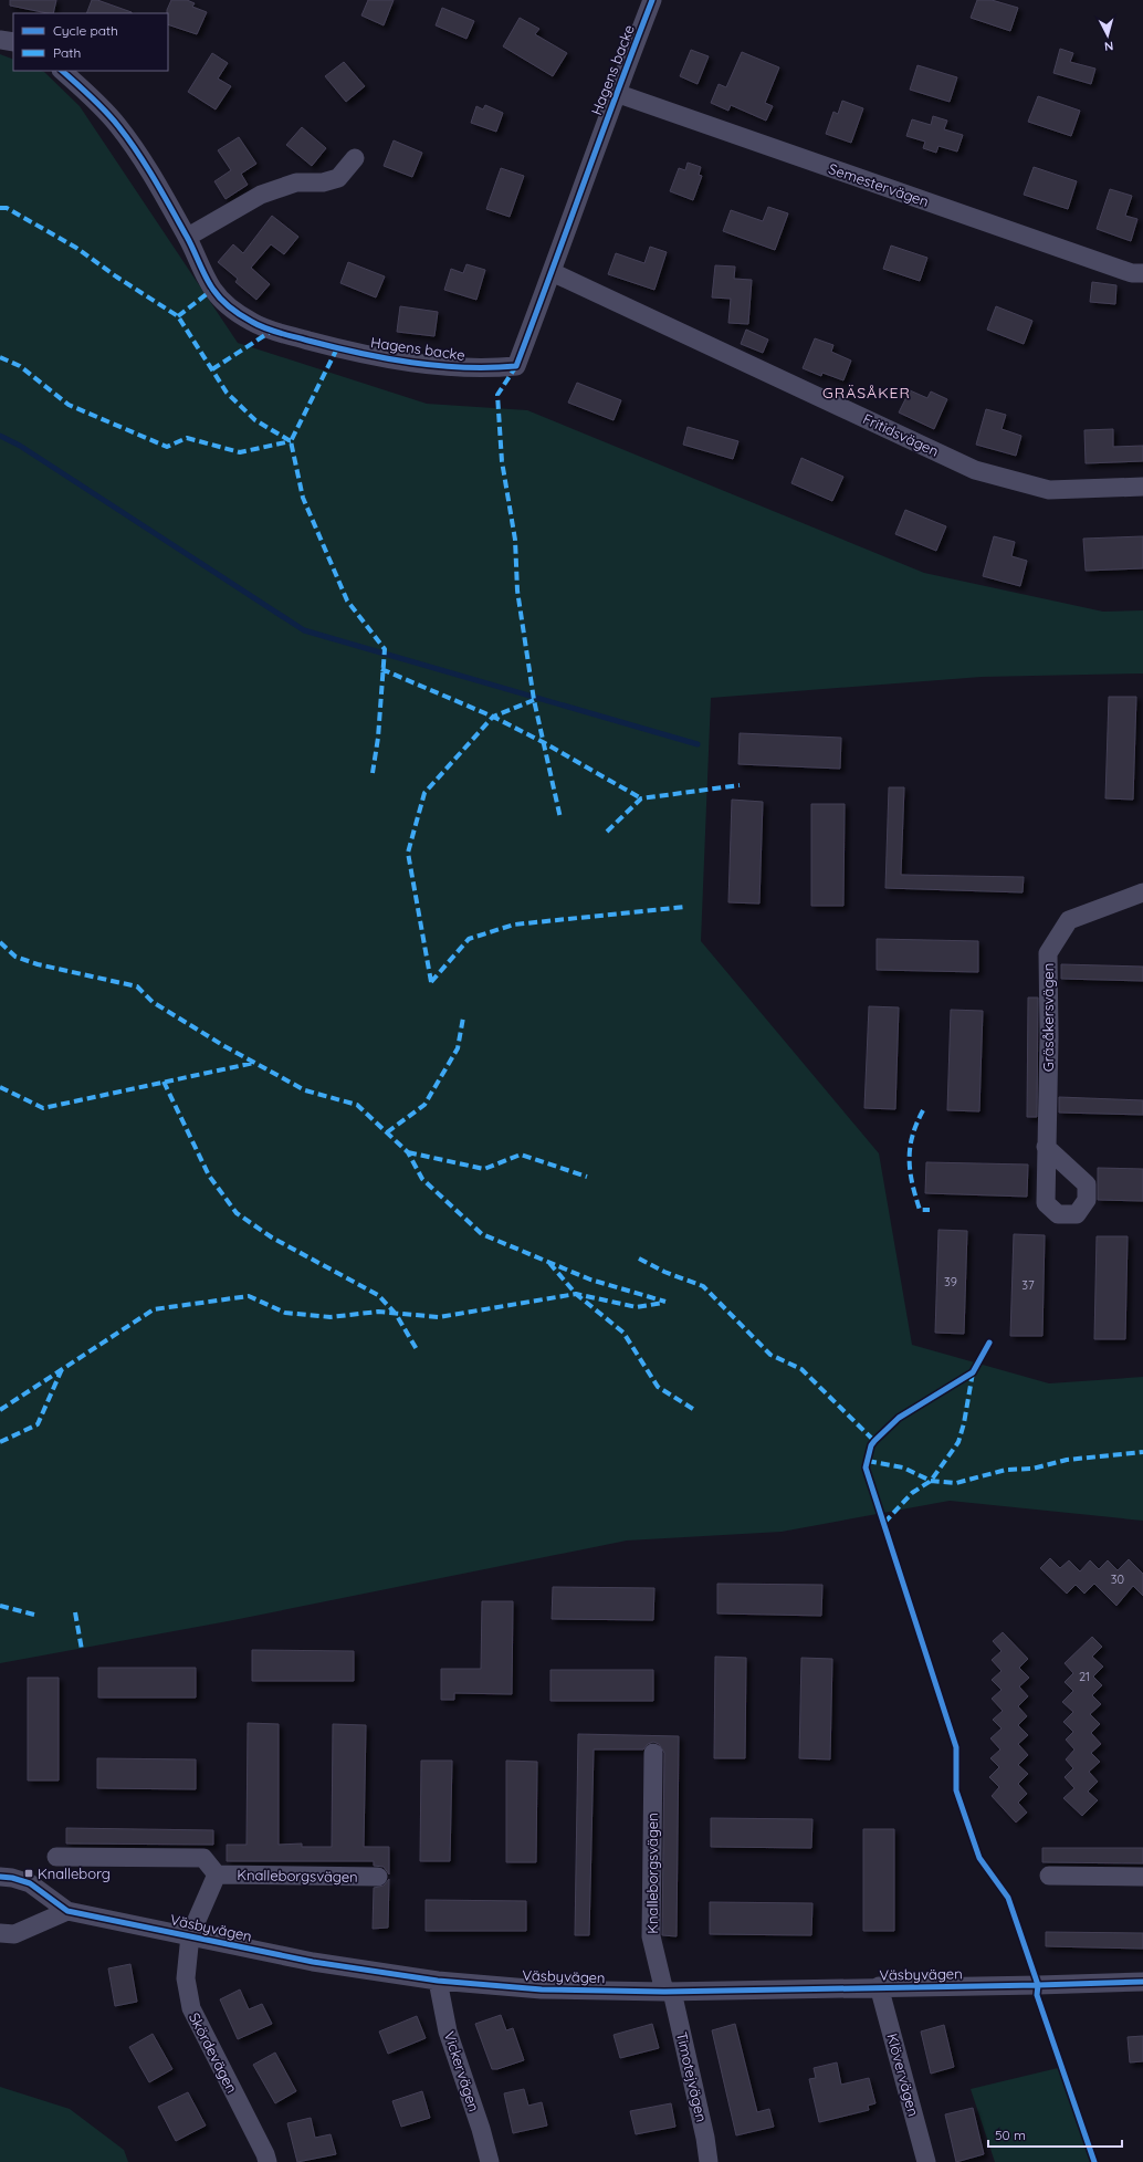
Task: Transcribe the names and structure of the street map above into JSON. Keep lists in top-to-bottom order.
{
  "streets": {
    "street": [
      "Hagens backe",
      "Semestervägen",
      "Fritidsvägen",
      "Gräsåkersvägen",
      "Knalleborgsvägen",
      "Väsbyvägen",
      "Skördevägen",
      "Vickervägen",
      "Klövervägen",
      "Timotejvägen"
    ]
  },
  "crossings": [
    ["Hagens backe", "Semestervägen"],
    ["Hagens backe", "Fritidsvägen"],
    ["Knalleborgsvägen", "Väsbyvägen"],
    ["Knalleborgsvägen", "Skördevägen"],
    ["Knalleborgsvägen", "Timotejvägen"],
    ["Väsbyvägen", "Skördevägen"],
    ["Väsbyvägen", "Vickervägen"],
    ["Väsbyvägen", "Klövervägen"],
    ["Väsbyvägen", "Timotejvägen"]
  ],
  "districts": ["GRÄSÅKER"],
  "places": {
    "transit": ["Knalleborg"]
  },
  "house_numbers": [
    "39",
    "37",
    "30",
    "21"
  ],
  "legend": ["Cycle path", "Path"],
  "scale_bar": "50 m",
  "north": "bottom"
}
